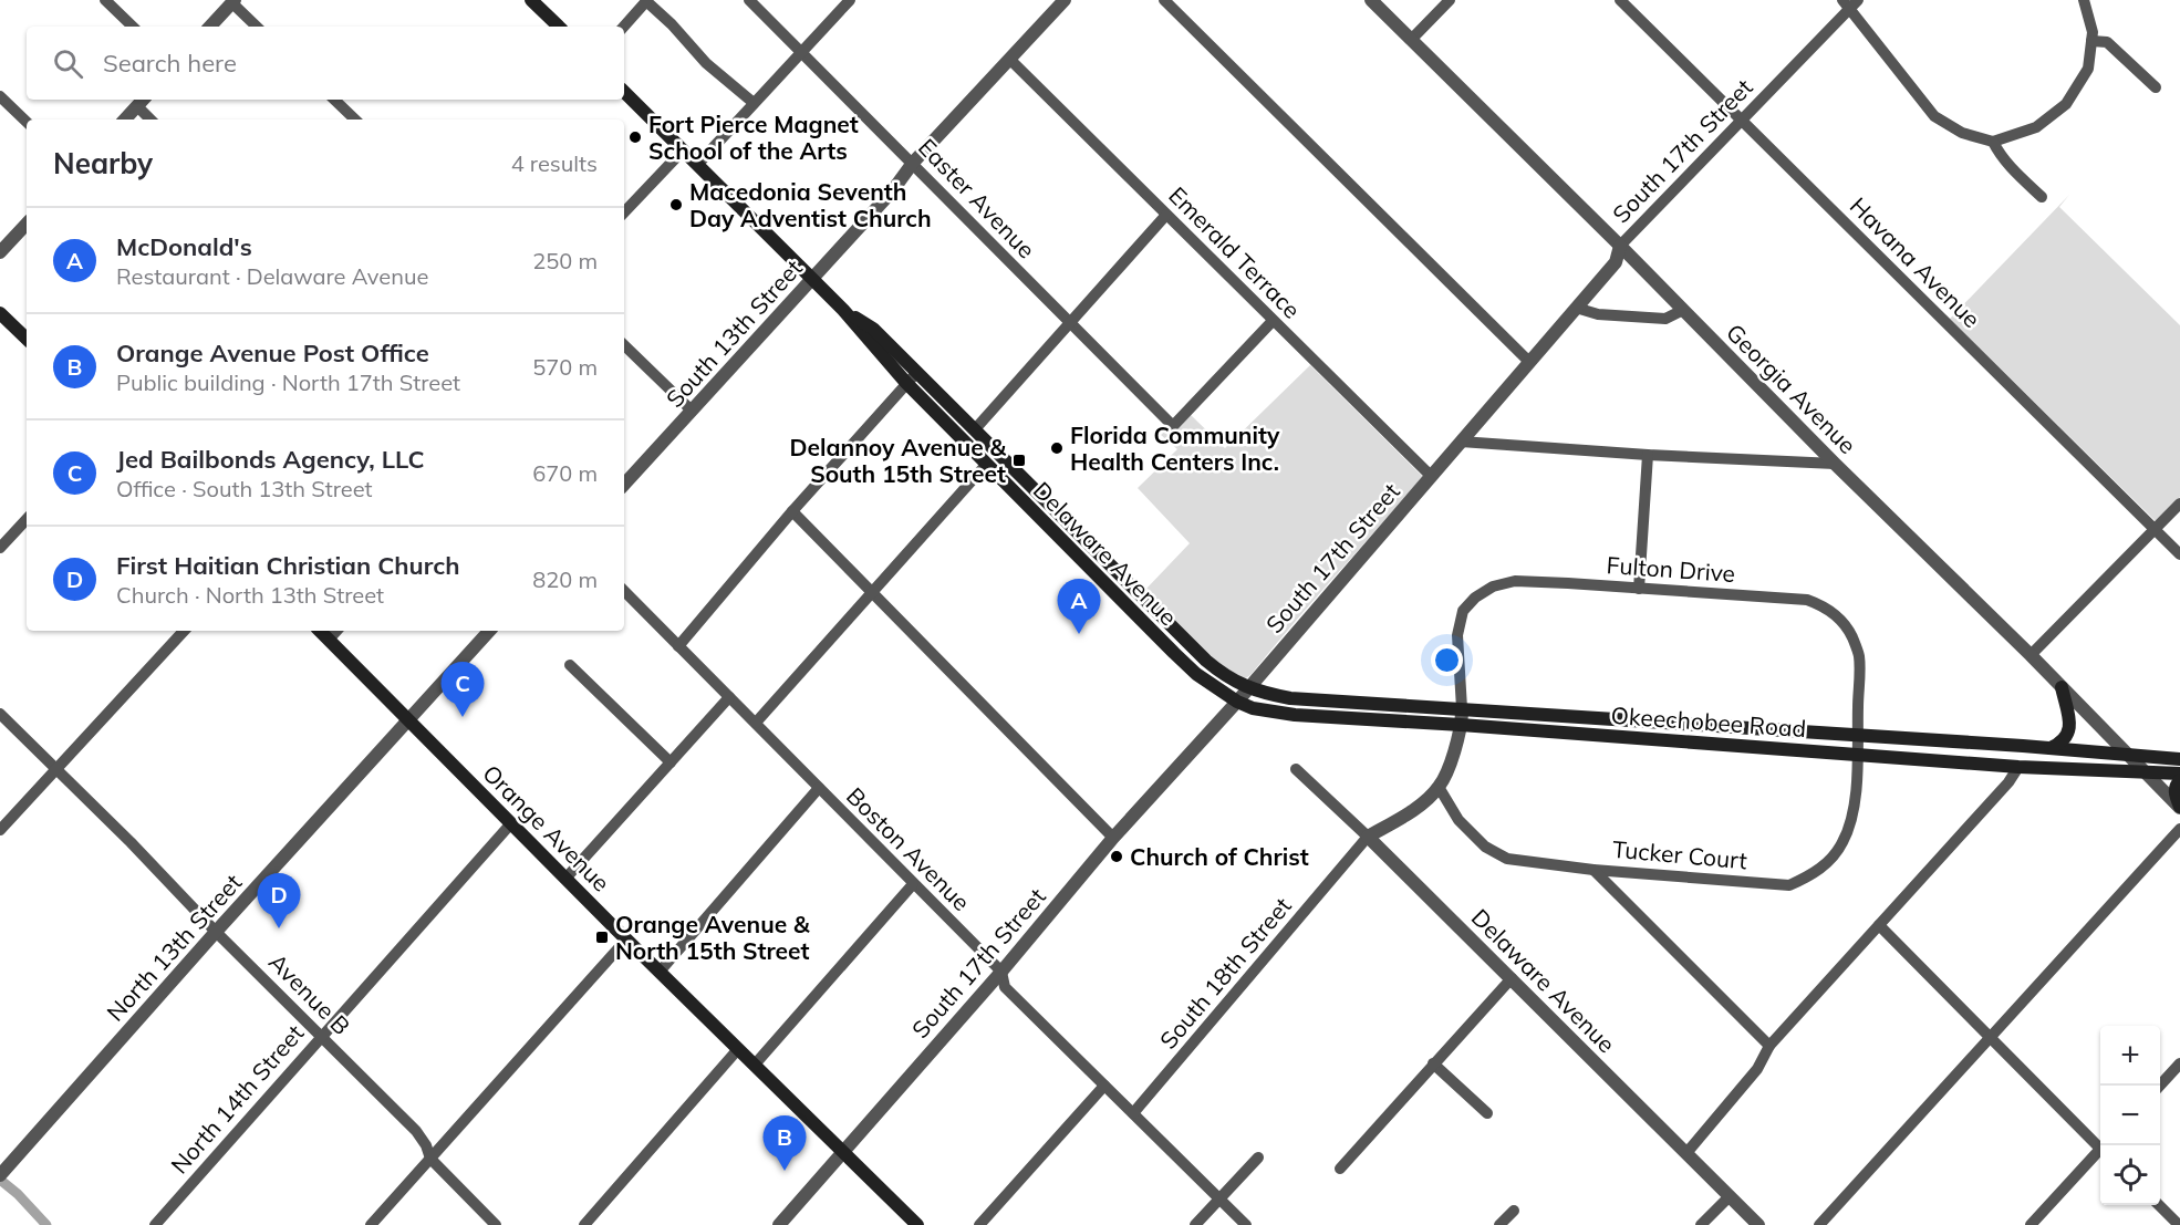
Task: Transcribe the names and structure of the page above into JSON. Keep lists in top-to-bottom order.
{
  "streets": {
    "main road": ["Delaware Avenue", "Okeechobee Road", "Orange Avenue"],
    "street": [
      "South 17th Street",
      "Easter Avenue",
      "Emerald Terrace",
      "Havana Avenue",
      "South 13th Street",
      "Georgia Avenue",
      "Fulton Drive",
      "Boston Avenue",
      "Tucker Court",
      "North 13th Street",
      "South 18th Street",
      "Avenue B",
      "North 14th Street"
    ]
  },
  "crossings": [
    ["South 17th Street", "Emerald Terrace"],
    ["South 17th Street", "Havana Avenue"],
    ["South 17th Street", "Georgia Avenue"],
    ["South 17th Street", "Delaware Avenue"],
    ["South 17th Street", "Okeechobee Road"],
    ["South 17th Street", "Orange Avenue"],
    ["South 17th Street", "Boston Avenue"],
    ["Easter Avenue", "Emerald Terrace"],
    ["Easter Avenue", "South 13th Street"],
    ["Emerald Terrace", "South 13th Street"],
    ["South 13th Street", "Delaware Avenue"],
    ["Georgia Avenue", "Okeechobee Road"],
    ["Delaware Avenue", "Okeechobee Road"],
    ["Delaware Avenue", "South 18th Street"],
    ["Fulton Drive", "Okeechobee Road"],
    ["Fulton Drive", "Tucker Court"],
    ["Fulton Drive", "South 18th Street"],
    ["Okeechobee Road", "Tucker Court"],
    ["Okeechobee Road", "South 18th Street"],
    ["Orange Avenue", "North 13th Street"],
    ["Orange Avenue", "North 14th Street"],
    ["Boston Avenue", "South 18th Street"],
    ["Tucker Court", "South 18th Street"],
    ["North 13th Street", "Avenue B"],
    ["Avenue B", "North 14th Street"]
  ],
  "places": {
    "other": [
      "Fort Pierce Magnet School of the Arts",
      "Macedonia Seventh Day Adventist Church",
      "Florida Community Health Centers Inc.",
      "Church of Christ"
    ],
    "transit": ["Delannoy Avenue & South 15th Street", "Orange Avenue & North 15th Street"]
  },
  "page": {
    "search": "Search here",
    "heading": ["Nearby", "4 results"],
    "list": [
      {
        "mark": "A",
        "name": "McDonald's",
        "note": "Restaurant · Delaware Avenue",
        "value": "250 m"
      },
      {
        "mark": "B",
        "name": "Orange Avenue Post Office",
        "note": "Public building · North 17th Street",
        "value": "570 m"
      },
      {
        "mark": "C",
        "name": "Jed Bailbonds Agency, LLC",
        "note": "Office · South 13th Street",
        "value": "670 m"
      },
      {
        "mark": "D",
        "name": "First Haitian Christian Church",
        "note": "Church · North 13th Street",
        "value": "820 m"
      }
    ],
    "pins": [
      "A",
      "C",
      "D",
      "B"
    ],
    "map_buttons": ["+", "−"]
  }
}
